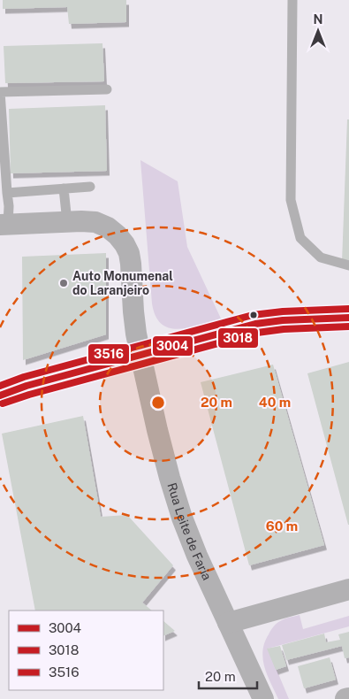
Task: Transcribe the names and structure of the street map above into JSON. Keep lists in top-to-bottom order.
{
  "streets": {
    "street": ["Rua Leite de Faria"]
  },
  "places": ["Auto Monumenal do Laranjeiro"],
  "lines": ["transit line 3516", "transit line 3004", "transit line 3018"],
  "legend": ["3004", "3018", "3516"],
  "scale_bar": "20 m",
  "north": "top",
  "rings": ["20 m", "40 m", "60 m"]
}
